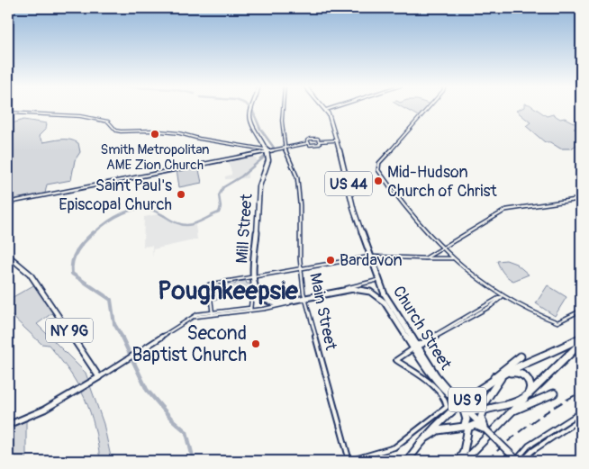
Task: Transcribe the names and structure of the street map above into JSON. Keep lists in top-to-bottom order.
{
  "streets": {
    "highway": [
      "US 44",
      "Mill Street",
      "Church Street",
      "US 9"
    ],
    "main road": ["NY 9G"],
    "street": ["Main Street"]
  },
  "crossings": [
    ["US 44", "Mill Street"],
    ["US 44", "Main Street"],
    ["US 44", "Church Street"]
  ],
  "districts": ["Poughkeepsie"],
  "places": [
    "Smith Metropolitan AME Zion Church",
    "Mid-Hudson Church of Christ",
    "Saint Paul's Episcopal Church",
    "Bardavon",
    "Second Baptist Church"
  ]
}
